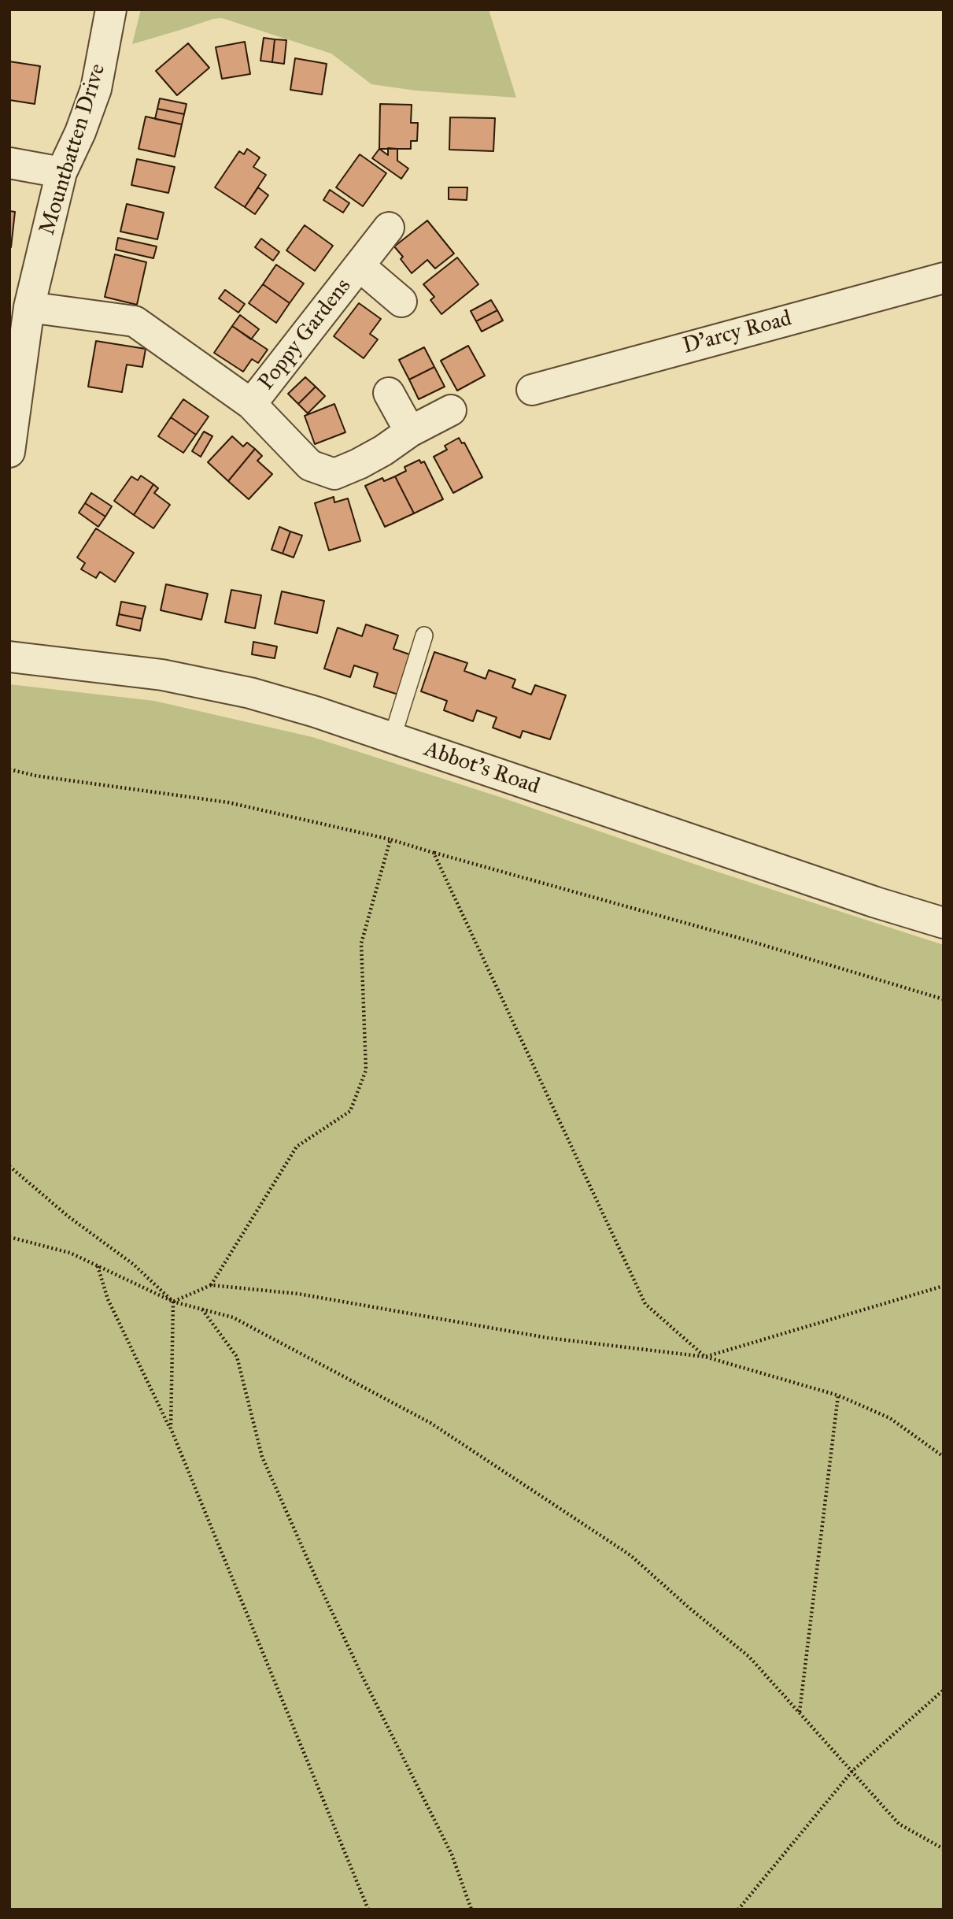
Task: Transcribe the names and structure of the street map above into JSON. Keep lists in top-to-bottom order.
{
  "streets": {
    "street": [
      "Mountbatten Drive",
      "D'arcy Road",
      "Poppy Gardens",
      "Abbot's Road"
    ]
  },
  "crossings": [
    ["Mountbatten Drive", "Poppy Gardens"]
  ]
}
